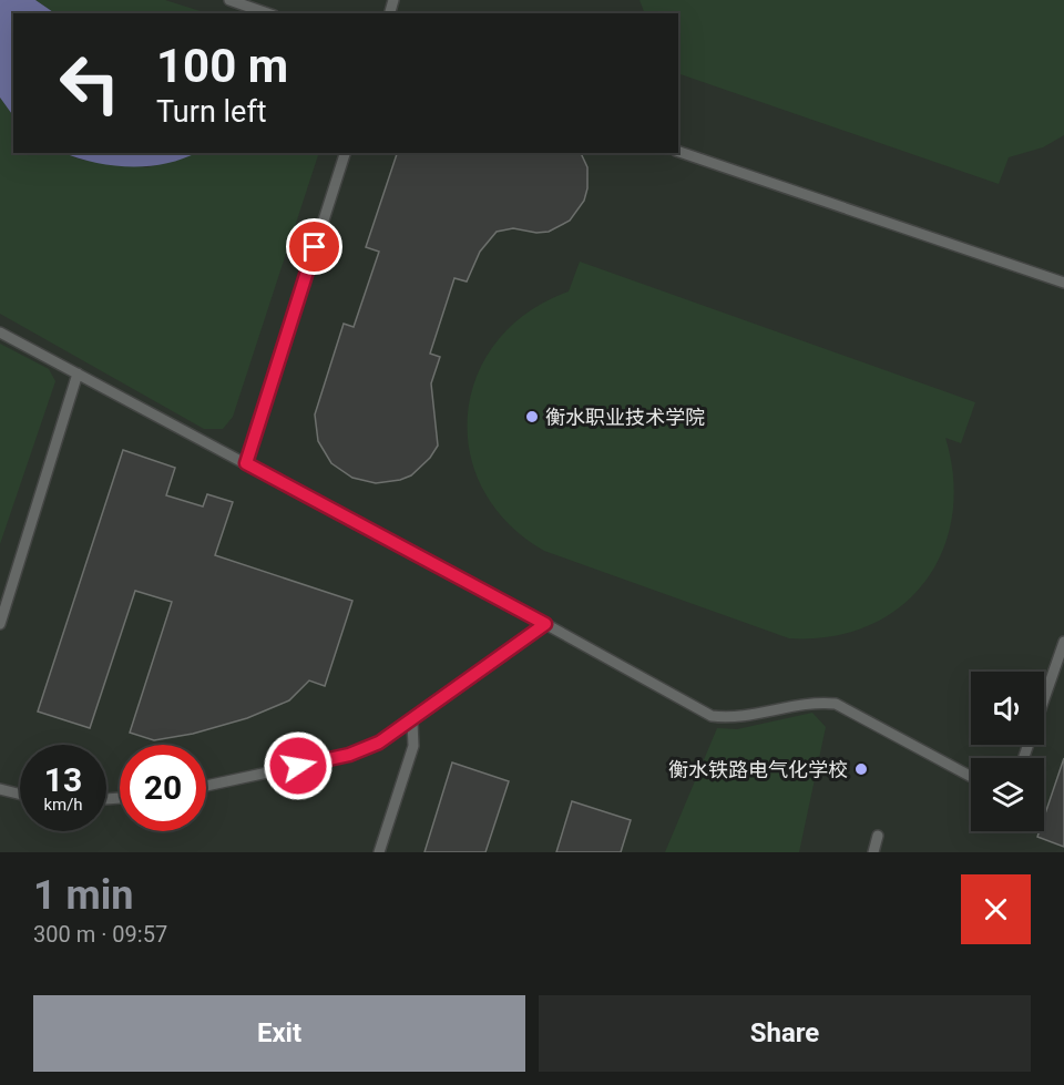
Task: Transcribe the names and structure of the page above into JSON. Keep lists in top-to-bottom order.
{
  "places": ["衡水职业技术学院", "衡水铁路电气化学校"],
  "page": {
    "turn": ["100 m", "Turn left"],
    "speed": "13 km/h",
    "limit": "20",
    "heading": ["1 min", "300 m · 09:57"],
    "buttons": ["Exit", "Share"]
  }
}
